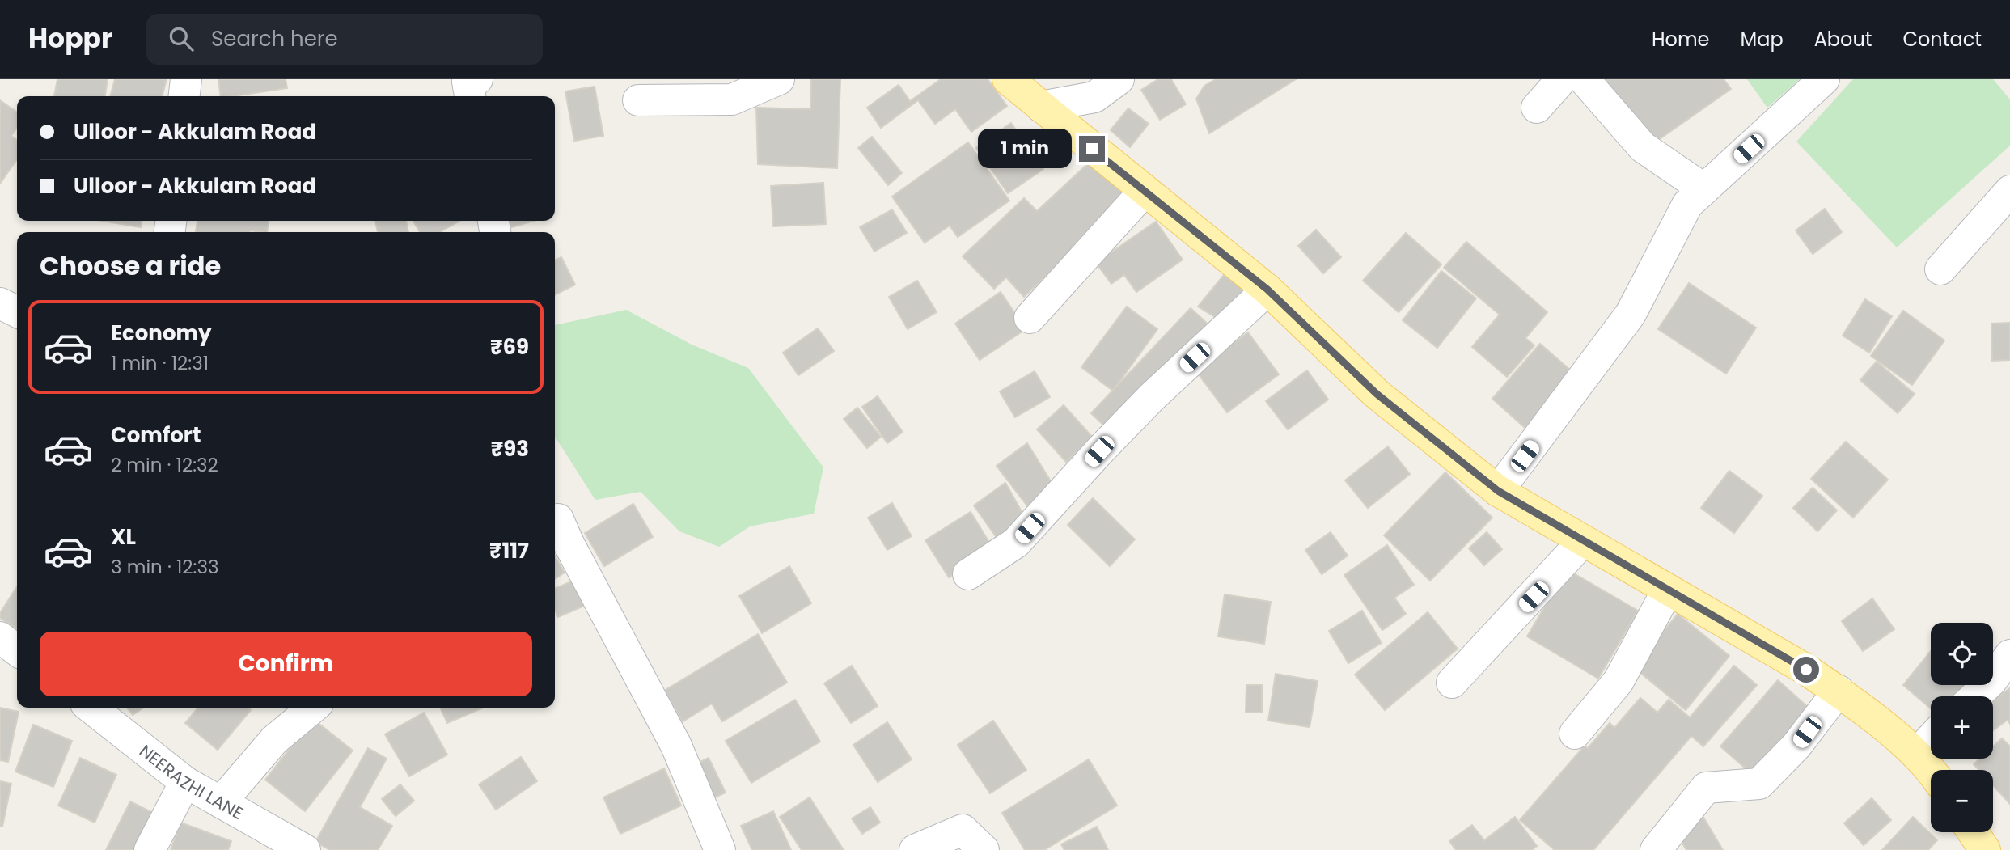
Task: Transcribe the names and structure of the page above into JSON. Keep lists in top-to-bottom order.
{
  "streets": {
    "street": ["NEERAZHI LANE"]
  },
  "page": {
    "header": "Hoppr",
    "search": "Search here",
    "nav": [
      "Home",
      "Map",
      "About",
      "Contact"
    ],
    "banner": ["Ulloor - Akkulam Road", "Ulloor - Akkulam Road"],
    "bubble": "1 min",
    "heading": "Choose a ride",
    "list": [
      {
        "name": "Economy",
        "note": "1 min · 12:31",
        "value": "₹69"
      },
      {
        "name": "Comfort",
        "note": "2 min · 12:32",
        "value": "₹93"
      },
      {
        "name": "XL",
        "note": "3 min · 12:33",
        "value": "₹117"
      }
    ],
    "buttons": "Confirm",
    "map_buttons": ["+", "−"]
  }
}
